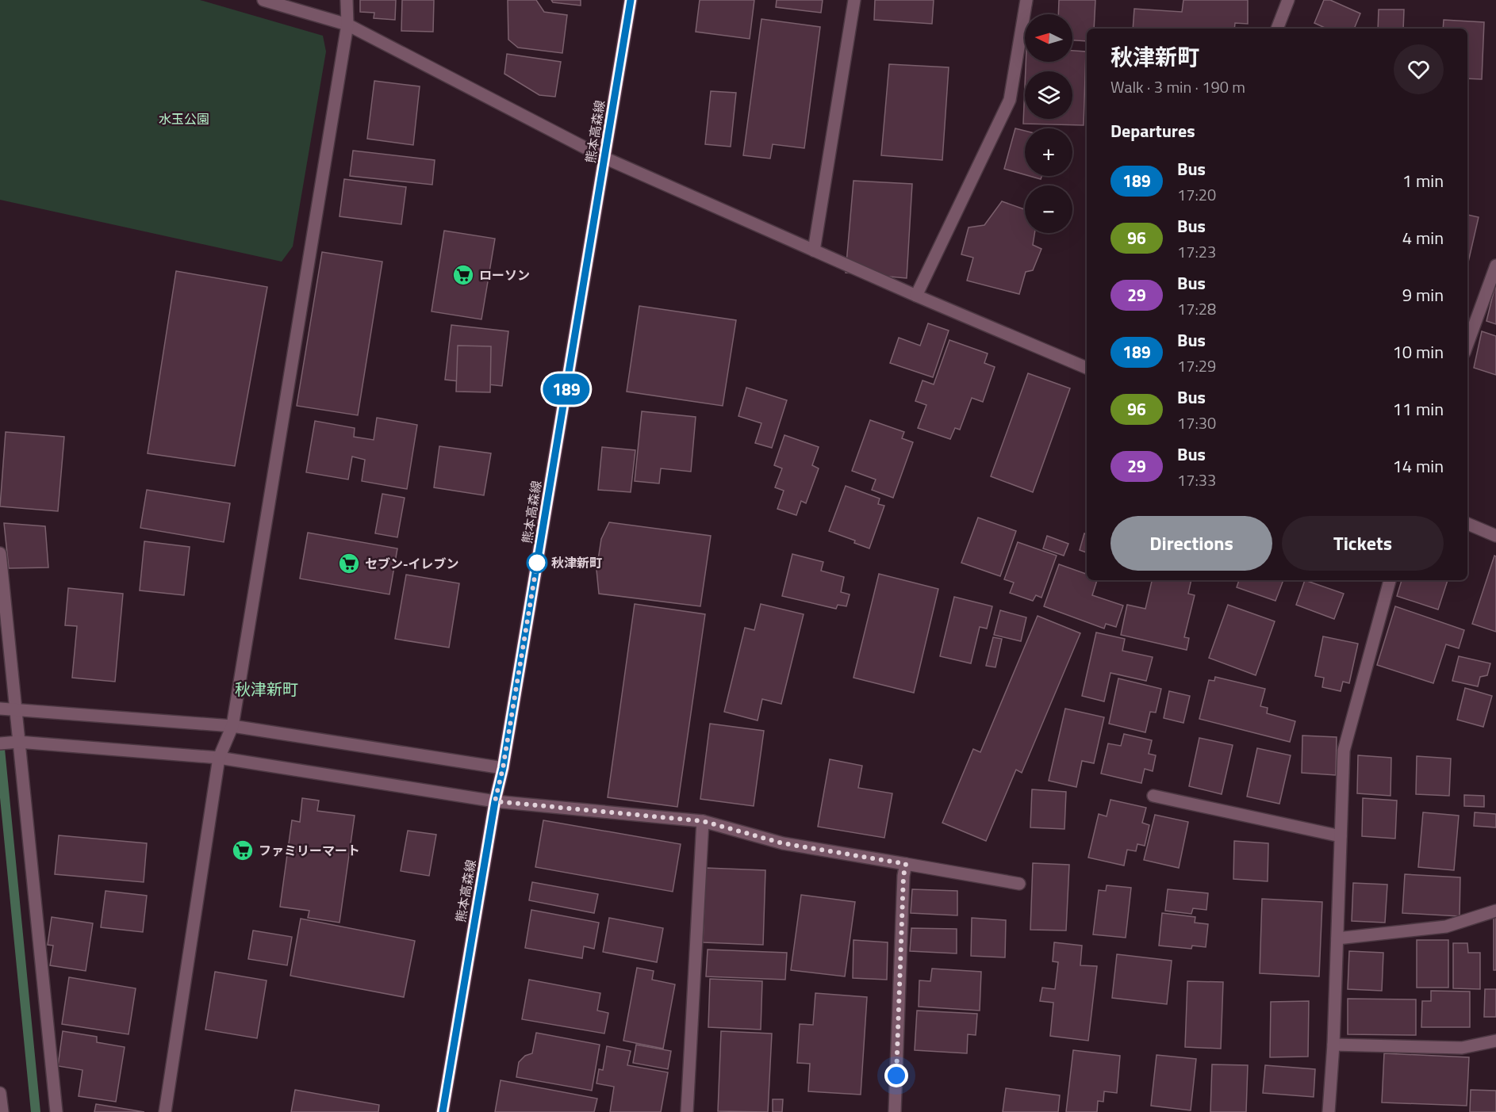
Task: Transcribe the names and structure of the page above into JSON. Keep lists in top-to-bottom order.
{
  "streets": {
    "main road": ["熊本高森線"]
  },
  "districts": ["秋津新町"],
  "parks": ["水玉公園"],
  "places": {
    "supermarket": ["ローソン", "セブン-イレブン", "ファミリーマート"],
    "other": ["秋津新町"]
  },
  "lines": ["bus line 189"],
  "north": "left",
  "page": {
    "on_map": "189",
    "map_buttons": ["+", "−"],
    "heading": [
      ["秋津新町", "Walk · 3 min · 190 m"],
      "Departures"
    ],
    "list": [
      {
        "mark": "189",
        "name": "Bus",
        "note": "17:20",
        "value": "1 min"
      },
      {
        "mark": "96",
        "name": "Bus",
        "note": "17:23",
        "value": "4 min"
      },
      {
        "mark": "29",
        "name": "Bus",
        "note": "17:28",
        "value": "9 min"
      },
      {
        "mark": "189",
        "name": "Bus",
        "note": "17:29",
        "value": "10 min"
      },
      {
        "mark": "96",
        "name": "Bus",
        "note": "17:30",
        "value": "11 min"
      },
      {
        "mark": "29",
        "name": "Bus",
        "note": "17:33",
        "value": "14 min"
      }
    ],
    "buttons": ["Directions", "Tickets"]
  }
}
